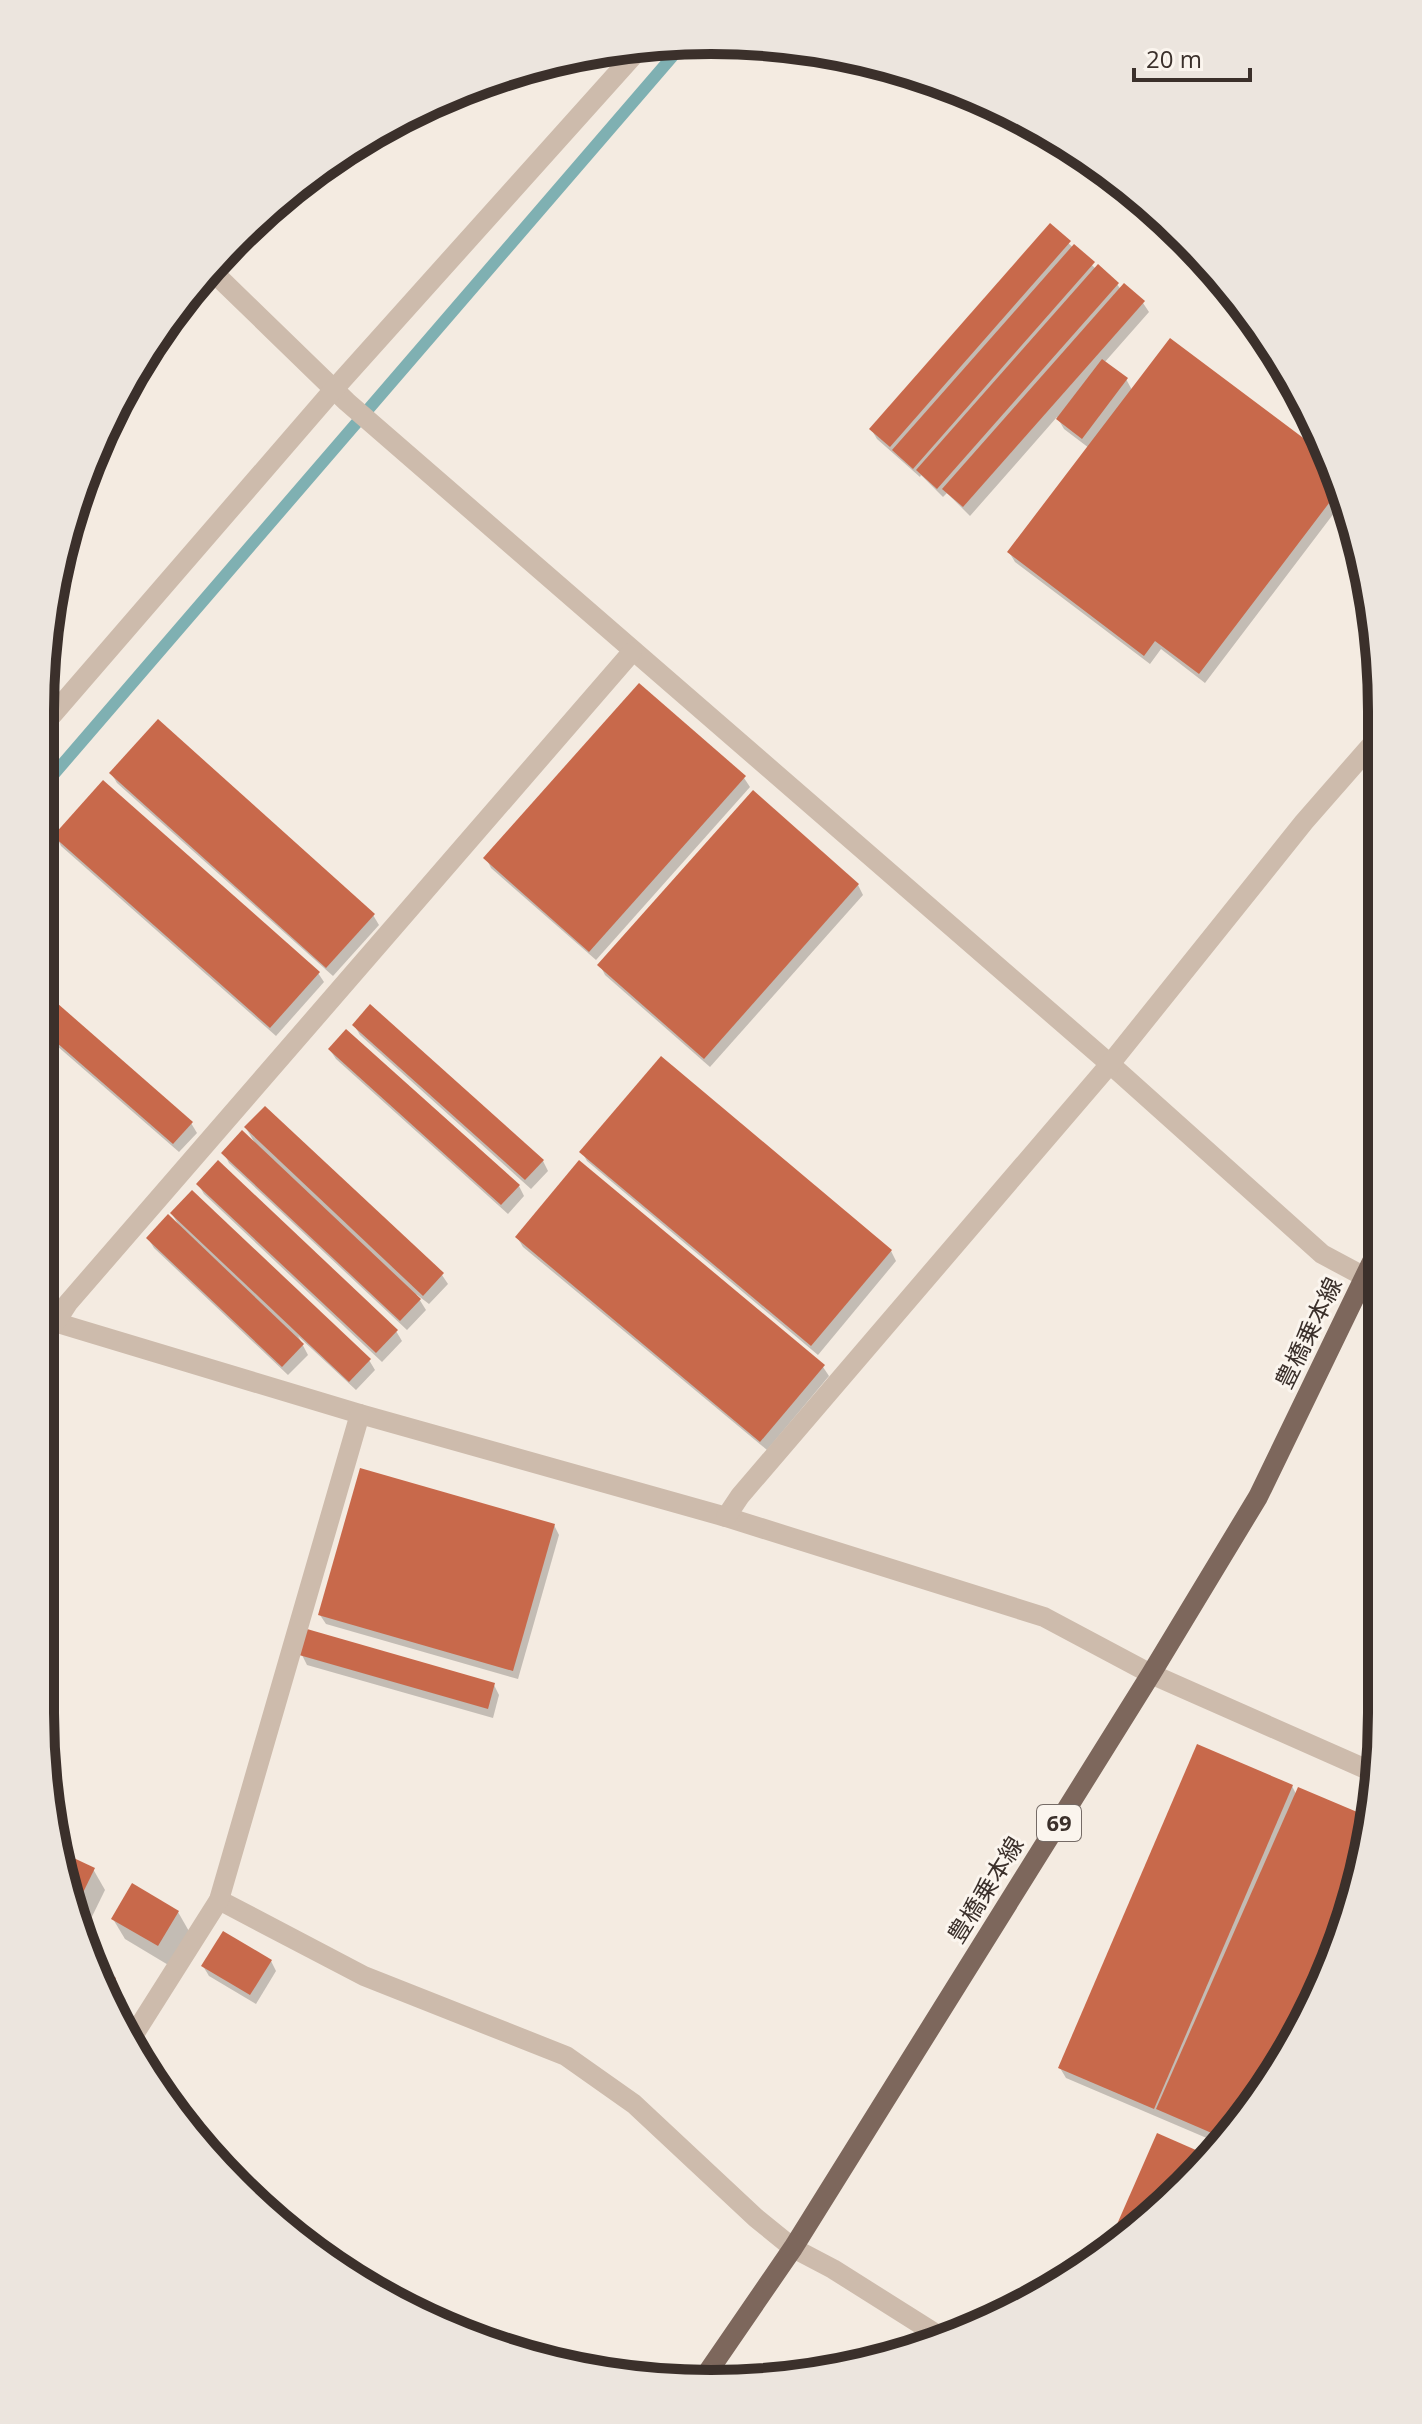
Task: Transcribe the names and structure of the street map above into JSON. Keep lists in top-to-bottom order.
{
  "streets": {
    "main road": ["豊橋乗本線", "69"]
  },
  "scale_bar": "20 m"
}
